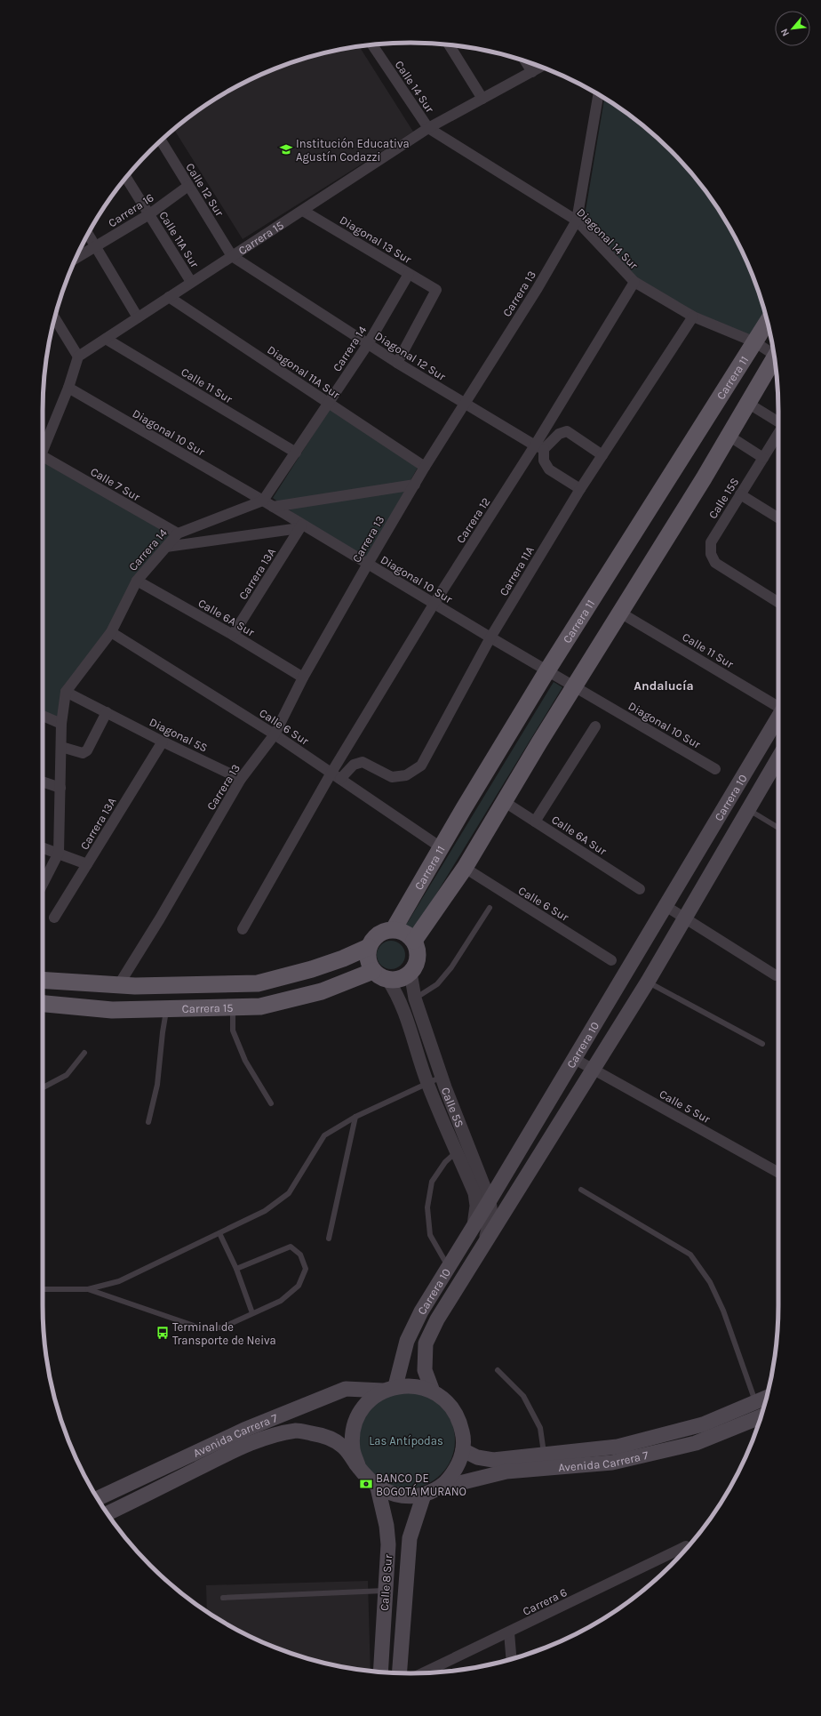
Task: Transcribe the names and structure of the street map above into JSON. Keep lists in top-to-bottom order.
{
  "streets": {
    "main road": [
      "Carrera 15",
      "Carrera 11",
      "Carrera 10",
      "Avenida Carrera 7",
      "Calle 8 Sur"
    ],
    "street": [
      "Calle 14 Sur",
      "Calle 12 Sur",
      "Carrera 16",
      "Diagonal 14 Sur",
      "Calle 11A Sur",
      "Diagonal 13 Sur",
      "Carrera 13",
      "Carrera 14",
      "Diagonal 12 Sur",
      "Diagonal 11A Sur",
      "Calle 11 Sur",
      "Diagonal 10 Sur",
      "Calle 7 Sur",
      "Calle 15S",
      "Carrera 12",
      "Carrera 11A",
      "Carrera 13A",
      "Calle 6A Sur",
      "Calle 6 Sur",
      "Diagonal 5S",
      "Calle 5 Sur",
      "Calle 5S",
      "Carrera 6"
    ]
  },
  "crossings": [
    ["Calle 14 Sur", "Carrera 15"],
    ["Calle 14 Sur", "Diagonal 14 Sur"],
    ["Calle 12 Sur", "Carrera 16"],
    ["Calle 12 Sur", "Carrera 15"],
    ["Calle 12 Sur", "Diagonal 12 Sur"],
    ["Carrera 16", "Calle 11A Sur"],
    ["Carrera 15", "Diagonal 14 Sur"],
    ["Carrera 15", "Calle 11A Sur"],
    ["Carrera 15", "Diagonal 13 Sur"],
    ["Carrera 15", "Carrera 13"],
    ["Carrera 15", "Diagonal 12 Sur"],
    ["Carrera 15", "Diagonal 11A Sur"],
    ["Carrera 15", "Carrera 11"],
    ["Carrera 15", "Calle 11 Sur"],
    ["Carrera 15", "Calle 5S"],
    ["Diagonal 14 Sur", "Carrera 13"],
    ["Diagonal 14 Sur", "Carrera 11"],
    ["Diagonal 14 Sur", "Carrera 12"],
    ["Diagonal 14 Sur", "Carrera 11A"],
    ["Diagonal 13 Sur", "Carrera 14"],
    ["Diagonal 13 Sur", "Diagonal 12 Sur"],
    ["Carrera 13", "Diagonal 12 Sur"],
    ["Carrera 13", "Diagonal 11A Sur"],
    ["Carrera 13", "Diagonal 10 Sur"],
    ["Carrera 13", "Calle 6A Sur"],
    ["Carrera 13", "Calle 6 Sur"],
    ["Carrera 13", "Diagonal 5S"],
    ["Carrera 14", "Diagonal 12 Sur"],
    ["Carrera 14", "Diagonal 11A Sur"],
    ["Carrera 14", "Calle 11 Sur"],
    ["Carrera 14", "Diagonal 10 Sur"],
    ["Carrera 14", "Calle 7 Sur"],
    ["Carrera 14", "Calle 6A Sur"],
    ["Carrera 14", "Calle 6 Sur"],
    ["Diagonal 12 Sur", "Carrera 12"],
    ["Carrera 11", "Diagonal 10 Sur"],
    ["Carrera 11", "Calle 6 Sur"],
    ["Carrera 11", "Calle 5S"],
    ["Diagonal 10 Sur", "Carrera 12"],
    ["Diagonal 10 Sur", "Carrera 11A"],
    ["Diagonal 10 Sur", "Carrera 13A"],
    ["Carrera 12", "Carrera 11A"],
    ["Carrera 12", "Calle 6 Sur"],
    ["Carrera 11A", "Calle 6 Sur"],
    ["Carrera 13A", "Calle 6A Sur"],
    ["Carrera 13A", "Diagonal 5S"],
    ["Carrera 10", "Calle 5 Sur"],
    ["Carrera 10", "Calle 5S"],
    ["Carrera 10", "Avenida Carrera 7"],
    ["Carrera 10", "Calle 8 Sur"],
    ["Avenida Carrera 7", "Calle 8 Sur"]
  ],
  "districts": ["Andalucía"],
  "parks": ["Las Antípodas"],
  "places": {
    "school or university": ["Institución Educativa Agustín Codazzi"],
    "bus stop": ["Terminal de Transporte de Neiva"],
    "bank": ["BANCO DE BOGOTÁ MURANO"]
  },
  "north": "bottom left"
}
